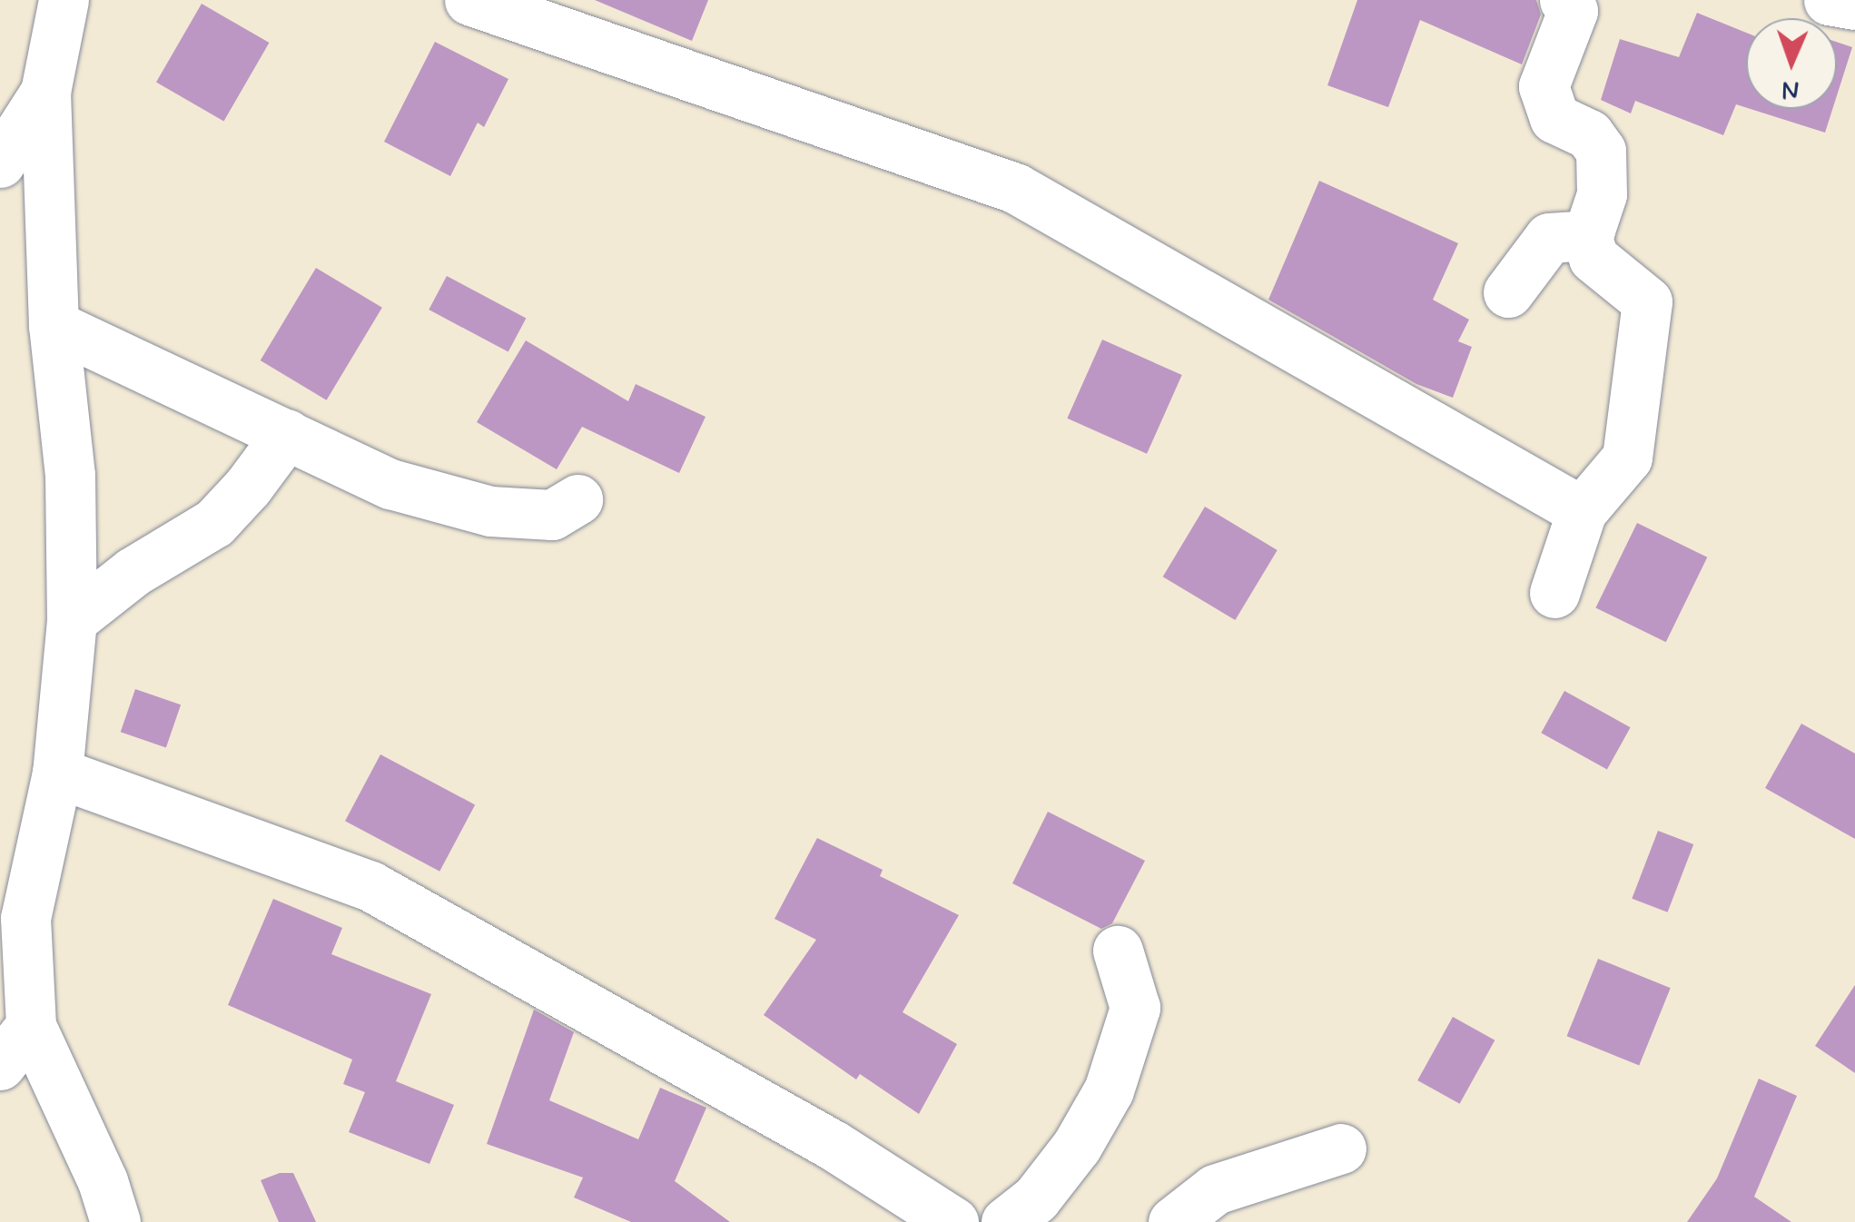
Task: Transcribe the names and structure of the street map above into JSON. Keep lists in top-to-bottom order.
{
  "north": "bottom"
}
